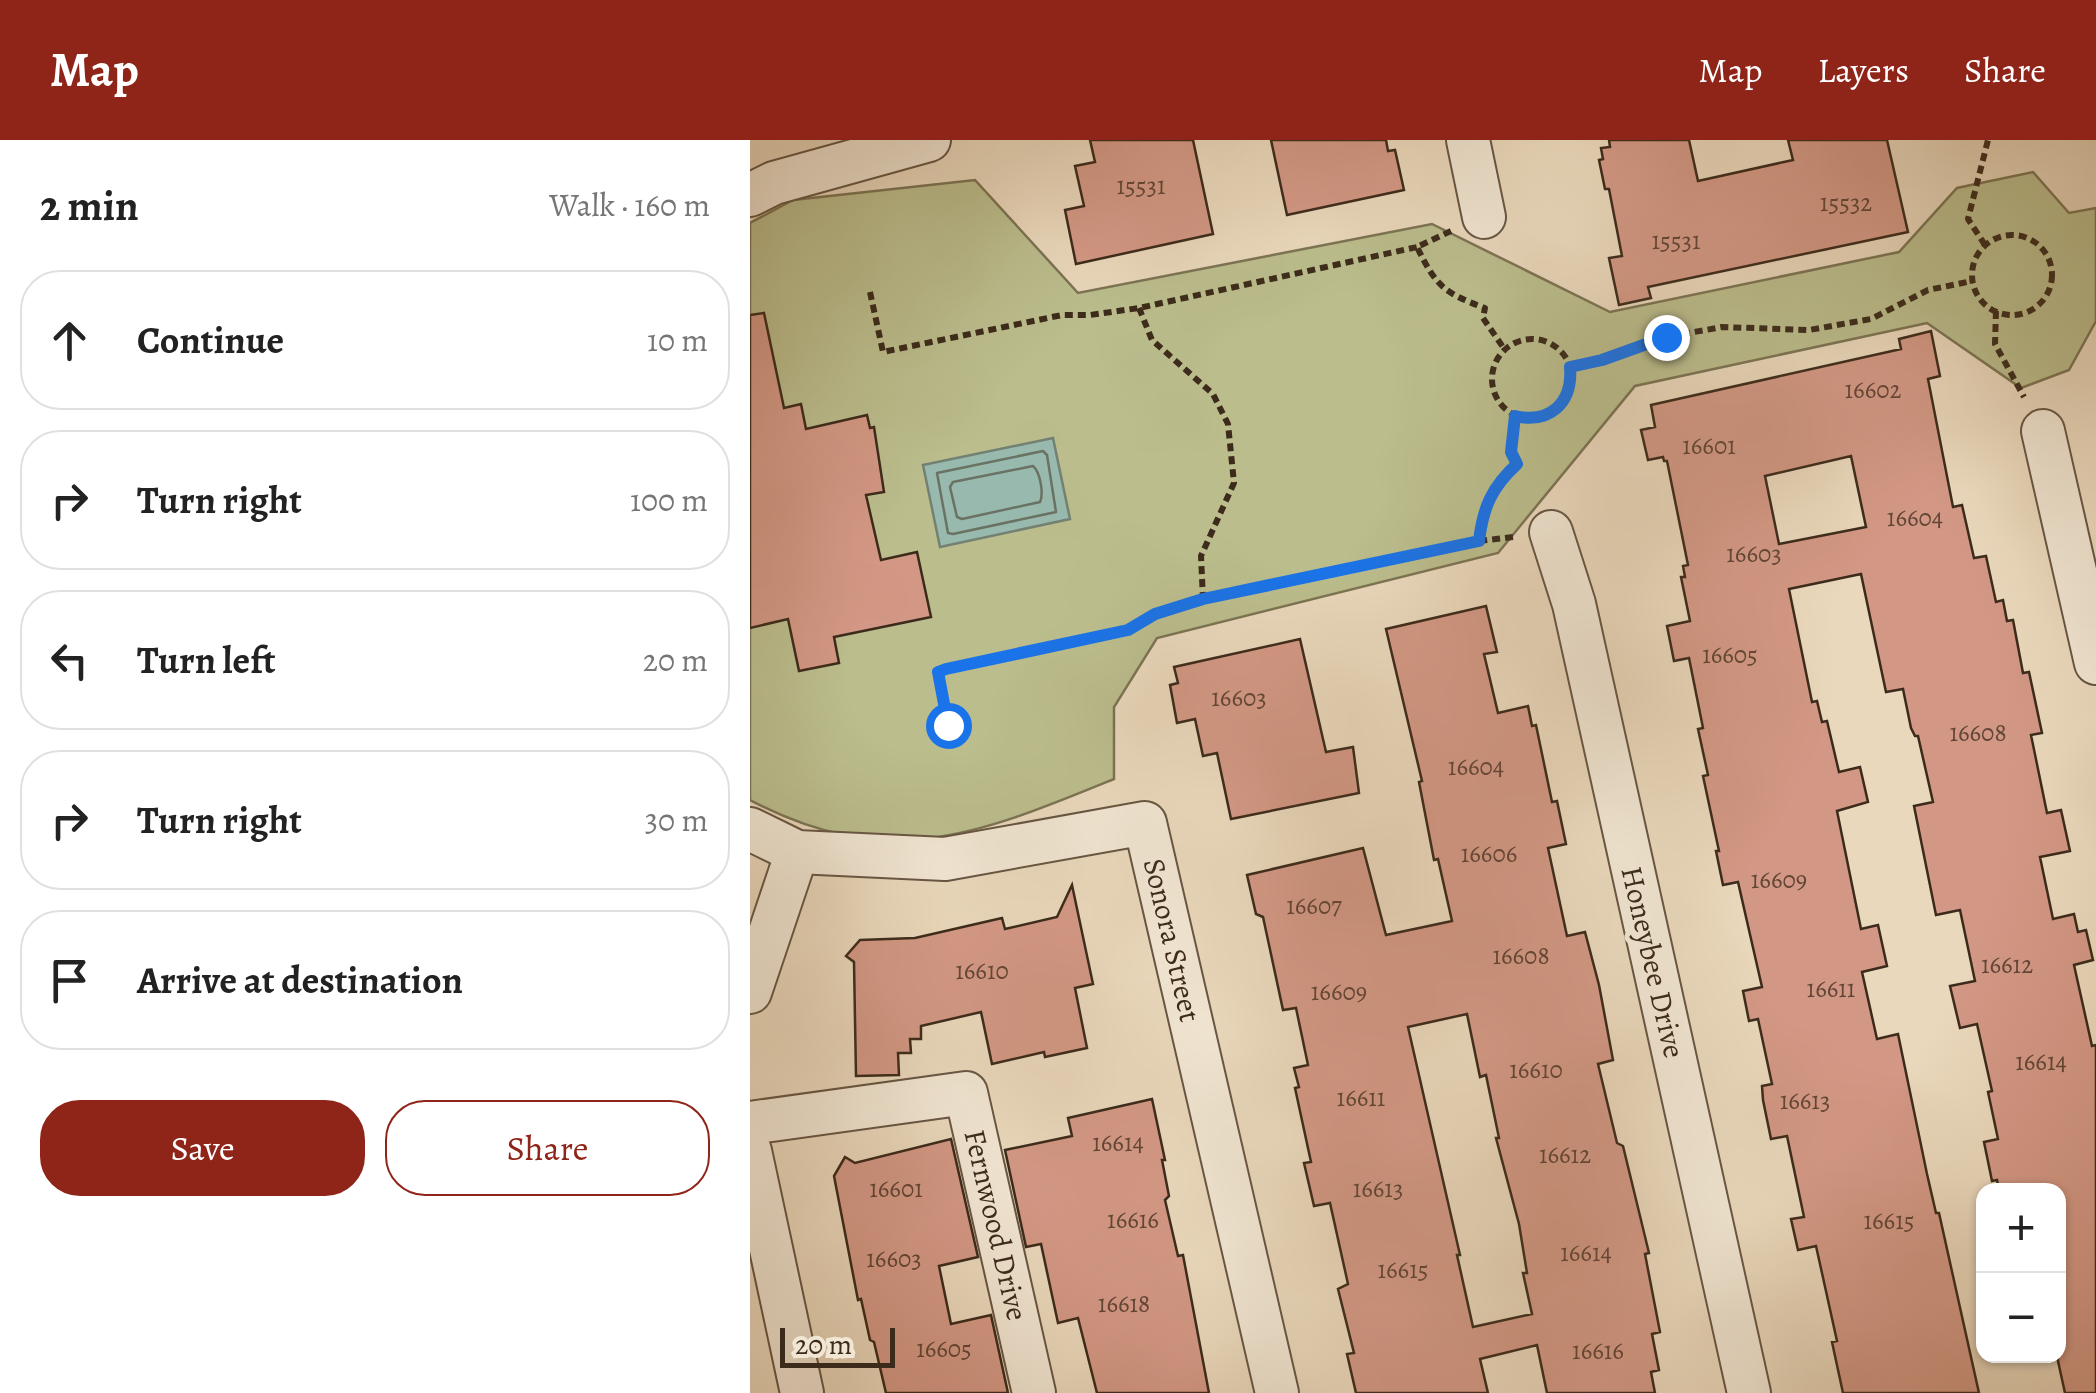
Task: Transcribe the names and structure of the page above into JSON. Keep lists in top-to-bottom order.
{
  "streets": {
    "street": ["Sonora Street", "Honeybee Drive", "Fernwood Drive"]
  },
  "house_numbers": [
    "15531",
    "15532",
    "15531",
    "16602",
    "16601",
    "16604",
    "16603",
    "16605",
    "16603",
    "16608",
    "16604",
    "16606",
    "16609",
    "16607",
    "16608",
    "16612",
    "16610",
    "16611",
    "16609",
    "16614",
    "16610",
    "16611",
    "16613",
    "16614",
    "16612",
    "16601",
    "16613",
    "16616",
    "16615",
    "16614",
    "16603",
    "16615",
    "16618",
    "16605",
    "16616"
  ],
  "scale_bar": "20 m",
  "page": {
    "header": "Map",
    "nav": ["Map", "Layers", "Share"],
    "heading": ["2 min", "Walk · 160 m"],
    "list": [
      ["Continue", "10 m"],
      ["Turn right", "100 m"],
      ["Turn left", "20 m"],
      ["Turn right", "30 m"],
      "Arrive at destination"
    ],
    "buttons": ["Save", "Share"],
    "map_buttons": ["+", "−"],
    "scale": "20 m"
  }
}
